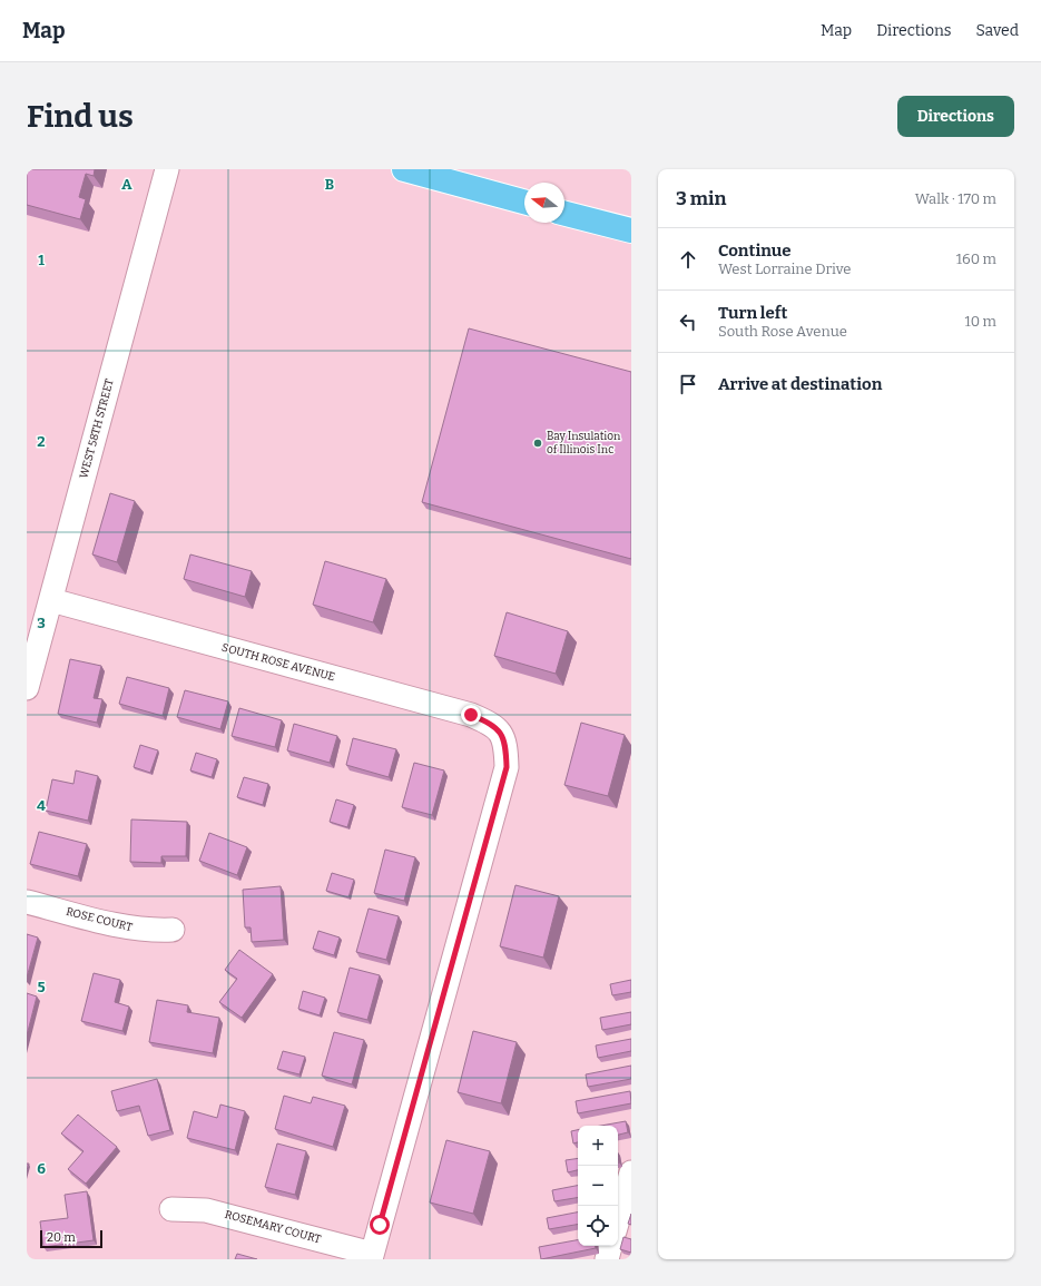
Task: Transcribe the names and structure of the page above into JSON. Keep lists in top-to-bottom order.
{
  "streets": {
    "street": [
      "WEST 58TH STREET",
      "SOUTH ROSE AVENUE",
      "ROSE COURT",
      "ROSEMARY COURT"
    ]
  },
  "crossings": [
    ["WEST 58TH STREET", "SOUTH ROSE AVENUE"],
    ["SOUTH ROSE AVENUE", "ROSEMARY COURT"]
  ],
  "places": ["Bay Insulation of Illinois Inc"],
  "scale_bar": "20 m",
  "north": "left",
  "page": {
    "header": "Map",
    "nav": ["Map", "Directions", "Saved"],
    "buttons": "Directions",
    "title": "Find us",
    "heading": ["3 min", "Walk · 170 m"],
    "list": [
      ["Continue", "West Lorraine Drive", "160 m"],
      ["Turn left", "South Rose Avenue", "10 m"],
      "Arrive at destination"
    ],
    "map_buttons": ["+", "−"],
    "scale": "20 m"
  },
  "grid": {
    "columns": ["A", "B"],
    "rows": [
      "1",
      "2",
      "3",
      "4",
      "5",
      "6"
    ]
  }
}
